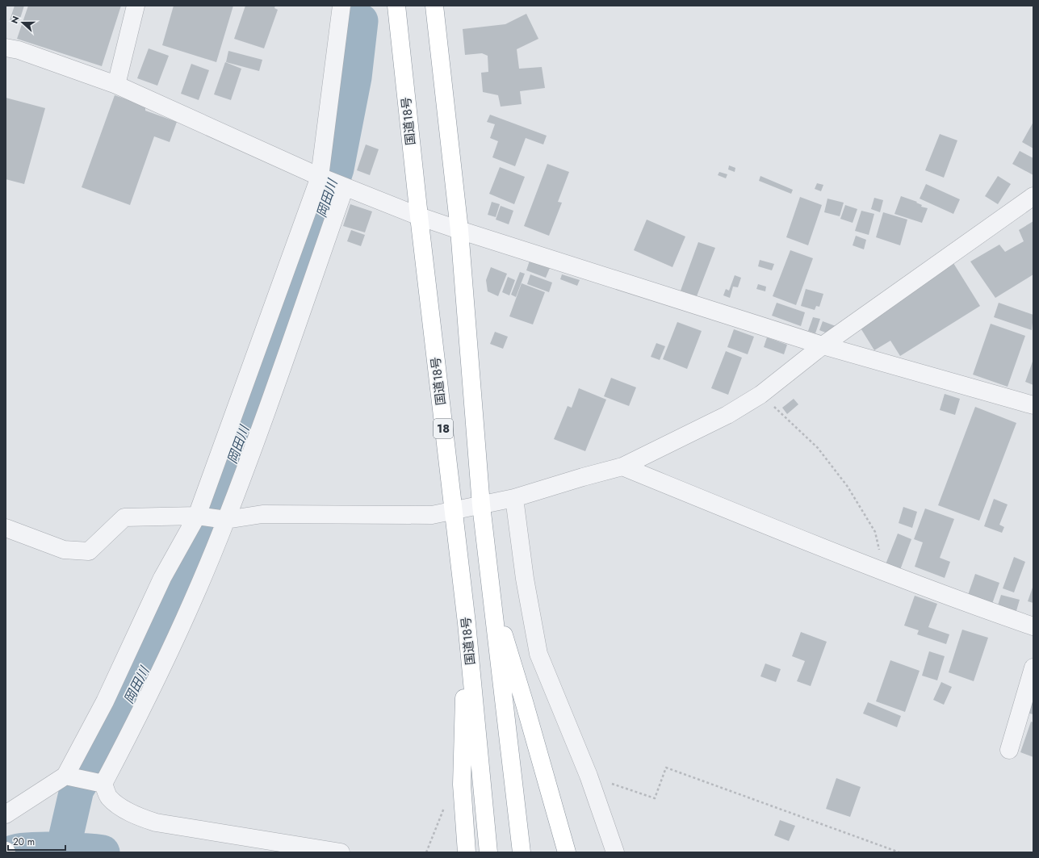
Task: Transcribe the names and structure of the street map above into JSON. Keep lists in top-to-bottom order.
{
  "streets": {
    "highway": ["国道18号", "18"]
  },
  "water": ["岡田川"],
  "scale_bar": "20 m",
  "north": "left"
}
